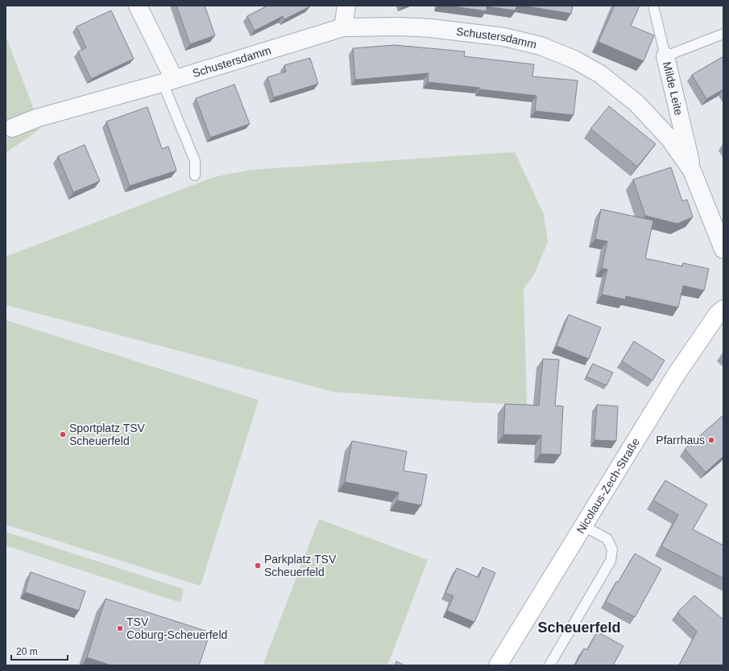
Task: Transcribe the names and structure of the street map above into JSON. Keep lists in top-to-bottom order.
{
  "streets": {
    "street": ["Schustersdamm", "Milde Leite", "Nicolaus-Zech-Straße"]
  },
  "crossings": [
    ["Schustersdamm", "Milde Leite"]
  ],
  "districts": ["Scheuerfeld"],
  "places": [
    "Sportplatz TSV Scheuerfeld",
    "Pfarrhaus",
    "Parkplatz TSV Scheuerfeld",
    "TSV Coburg-Scheuerfeld"
  ],
  "scale_bar": "20 m"
}
